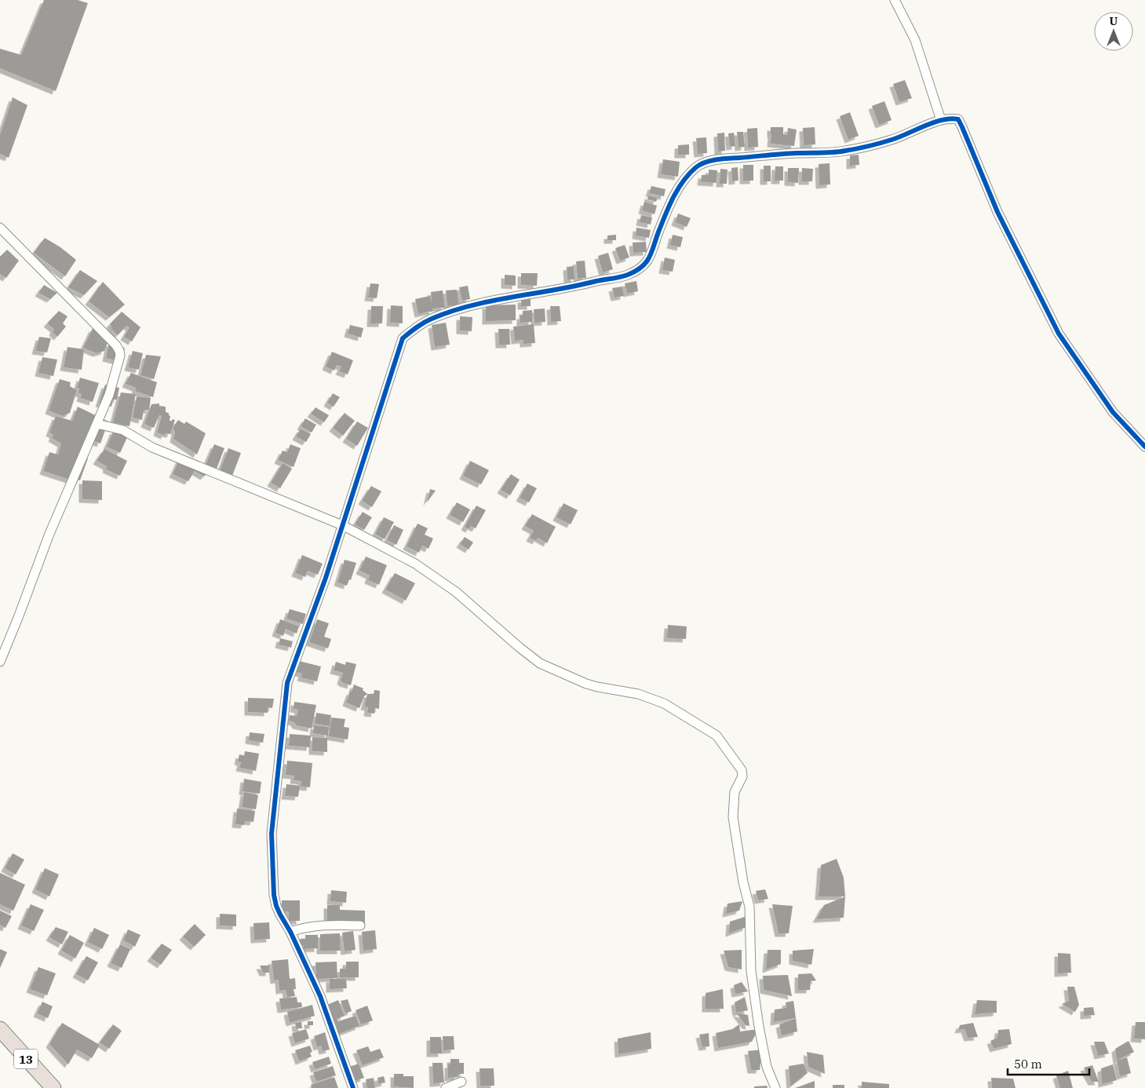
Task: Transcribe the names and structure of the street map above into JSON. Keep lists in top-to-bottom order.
{
  "streets": {
    "highway": ["13"]
  },
  "scale_bar": "50 m",
  "north": "top"
}
